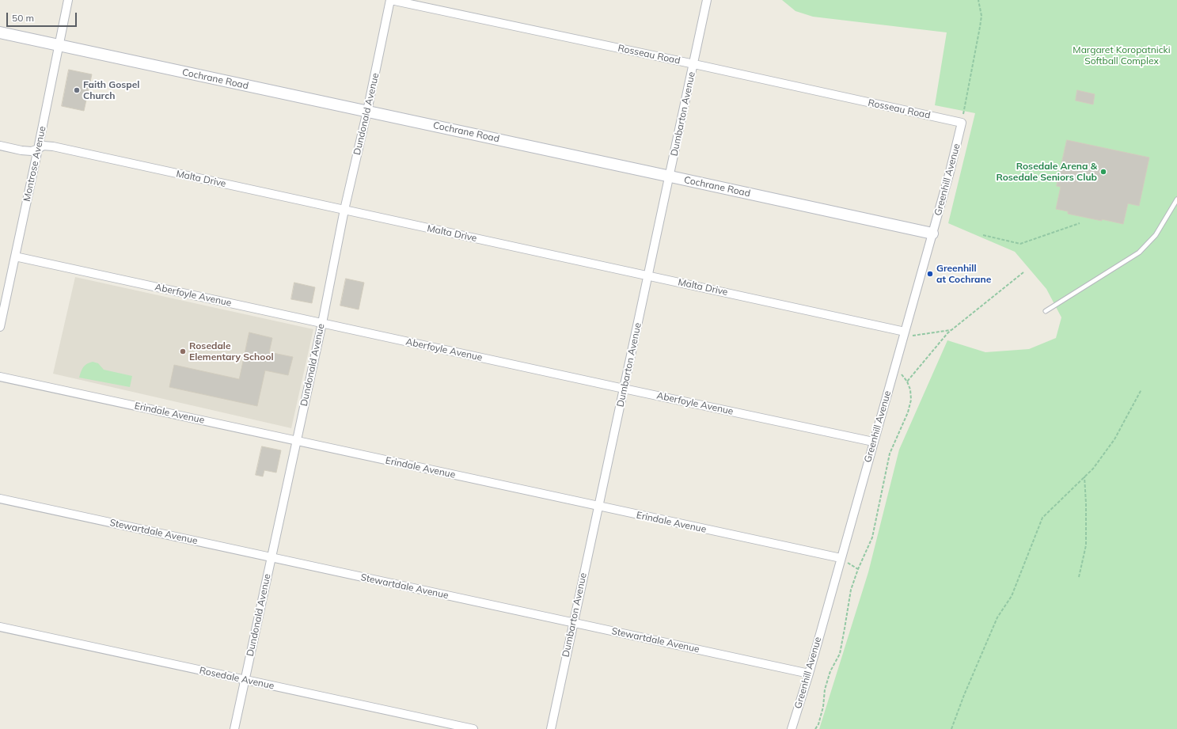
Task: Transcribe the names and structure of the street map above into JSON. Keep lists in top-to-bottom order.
{
  "streets": {
    "street": [
      "Rosseau Road",
      "Cochrane Road",
      "Dundonald Avenue",
      "Dumbarton Avenue",
      "Montrose Avenue",
      "Malta Drive",
      "Greenhill Avenue",
      "Aberfoyle Avenue",
      "Erindale Avenue",
      "Stewartdale Avenue",
      "Rosedale Avenue"
    ]
  },
  "crossings": [
    ["Rosseau Road", "Dundonald Avenue"],
    ["Rosseau Road", "Dumbarton Avenue"],
    ["Rosseau Road", "Greenhill Avenue"],
    ["Cochrane Road", "Dundonald Avenue"],
    ["Cochrane Road", "Dumbarton Avenue"],
    ["Cochrane Road", "Montrose Avenue"],
    ["Cochrane Road", "Greenhill Avenue"],
    ["Dundonald Avenue", "Malta Drive"],
    ["Dundonald Avenue", "Aberfoyle Avenue"],
    ["Dundonald Avenue", "Erindale Avenue"],
    ["Dundonald Avenue", "Stewartdale Avenue"],
    ["Dundonald Avenue", "Rosedale Avenue"],
    ["Dumbarton Avenue", "Malta Drive"],
    ["Dumbarton Avenue", "Aberfoyle Avenue"],
    ["Dumbarton Avenue", "Erindale Avenue"],
    ["Dumbarton Avenue", "Stewartdale Avenue"],
    ["Montrose Avenue", "Malta Drive"],
    ["Montrose Avenue", "Aberfoyle Avenue"],
    ["Malta Drive", "Greenhill Avenue"],
    ["Greenhill Avenue", "Aberfoyle Avenue"],
    ["Greenhill Avenue", "Erindale Avenue"],
    ["Greenhill Avenue", "Stewartdale Avenue"]
  ],
  "parks": ["Margaret Koropatnicki Softball Complex"],
  "places": [
    "Faith Gospel Church",
    "Rosedale Arena & Rosedale Seniors Club",
    "Greenhill at Cochrane",
    "Rosedale Elementary School"
  ],
  "scale_bar": "50 m"
}
